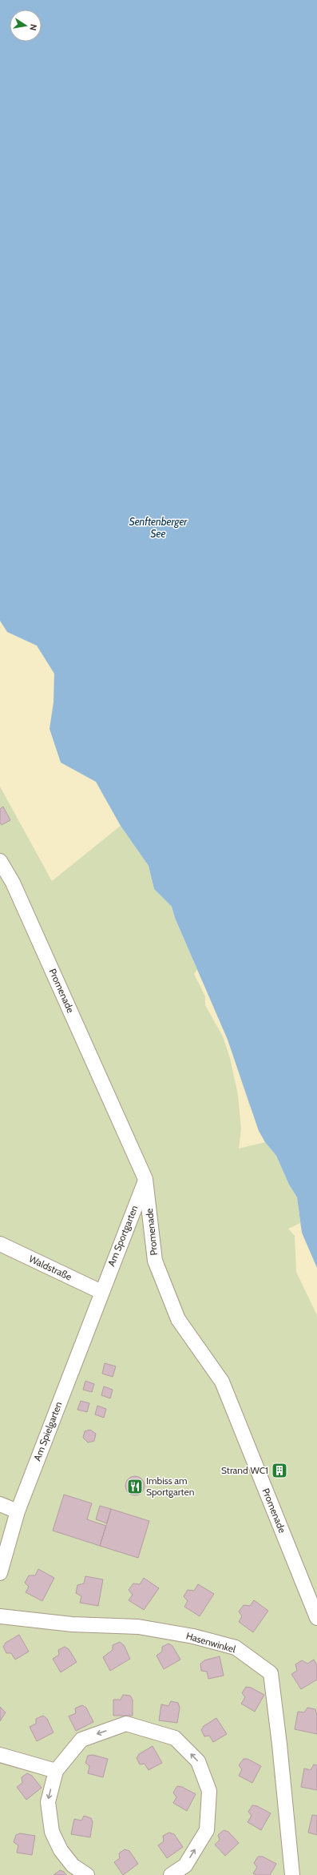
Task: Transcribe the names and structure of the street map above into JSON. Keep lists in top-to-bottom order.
{
  "streets": {
    "street": [
      "Promenade",
      "Am Sportgarten",
      "Waldstraße",
      "Am Spielgarten",
      "Hasenwinkel"
    ]
  },
  "crossings": [
    ["Promenade", "Am Sportgarten"],
    ["Am Sportgarten", "Waldstraße"],
    ["Am Sportgarten", "Am Spielgarten"],
    ["Waldstraße", "Am Spielgarten"]
  ],
  "water": ["Senftenberger See"],
  "places": {
    "building": ["Strand WC1"],
    "restaurant": ["Imbiss am Sportgarten"]
  },
  "north": "right"
}
